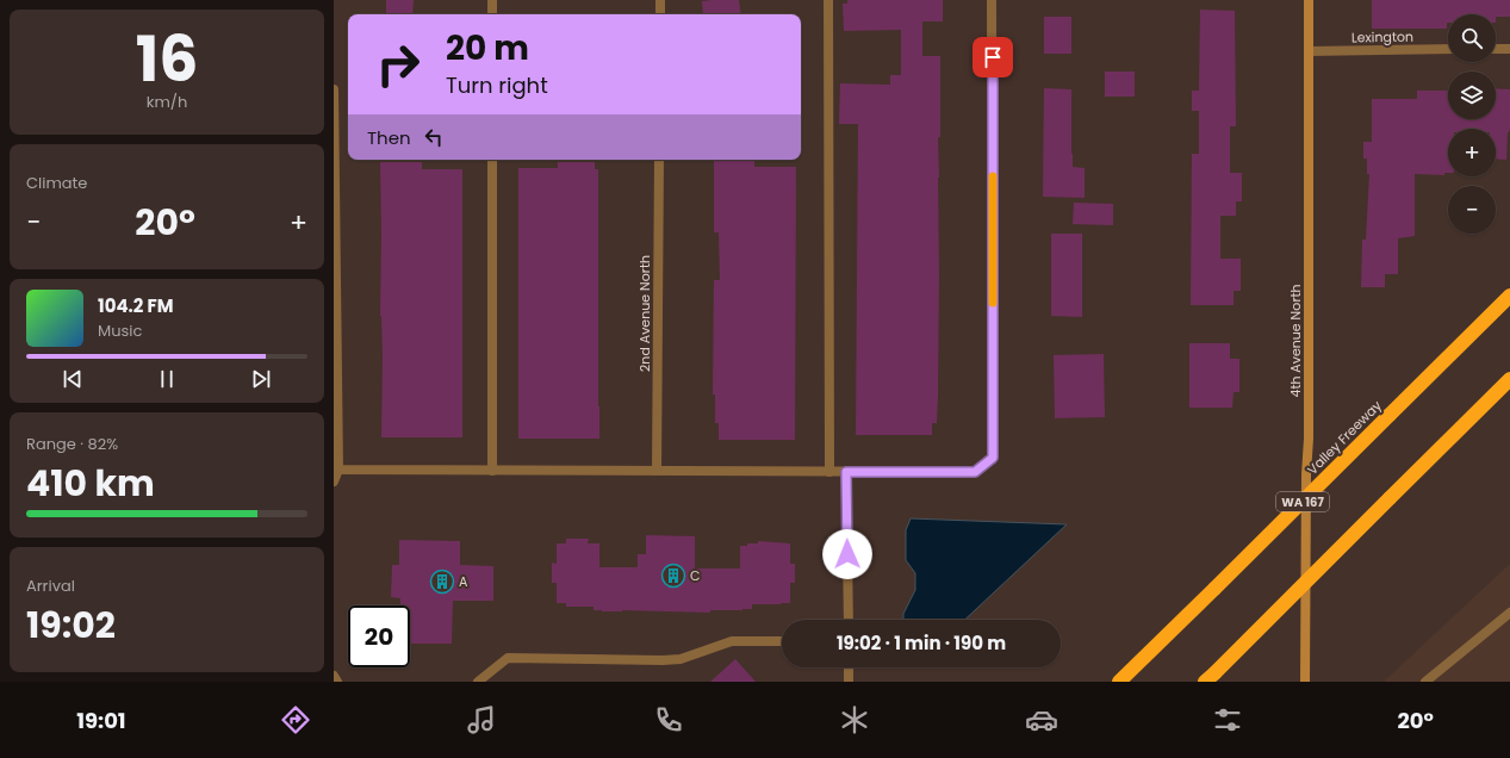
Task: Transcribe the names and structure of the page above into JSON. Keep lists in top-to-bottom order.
{
  "streets": {
    "highway": ["Valley Freeway", "WA 167"],
    "street": ["Lexington", "2nd Avenue North", "4th Avenue North"]
  },
  "crossings": [
    ["Lexington", "4th Avenue North"]
  ],
  "places": {
    "building": ["C", "A"]
  },
  "page": {
    "tile": [
      ["16", "km/h"],
      "Climate",
      ["Range · 82%", "410 km"],
      ["Arrival", "19:02"]
    ],
    "map_buttons": ["+", "−"],
    "turn": ["20 m", "Turn right"],
    "then": "Then",
    "heat": ["−", "20°", "+"],
    "song": ["104.2 FM", "Music"],
    "limit": "20",
    "trip": "19:02 · 1 min · 190 m",
    "tabs": ["19:01", "20°"]
  }
}
